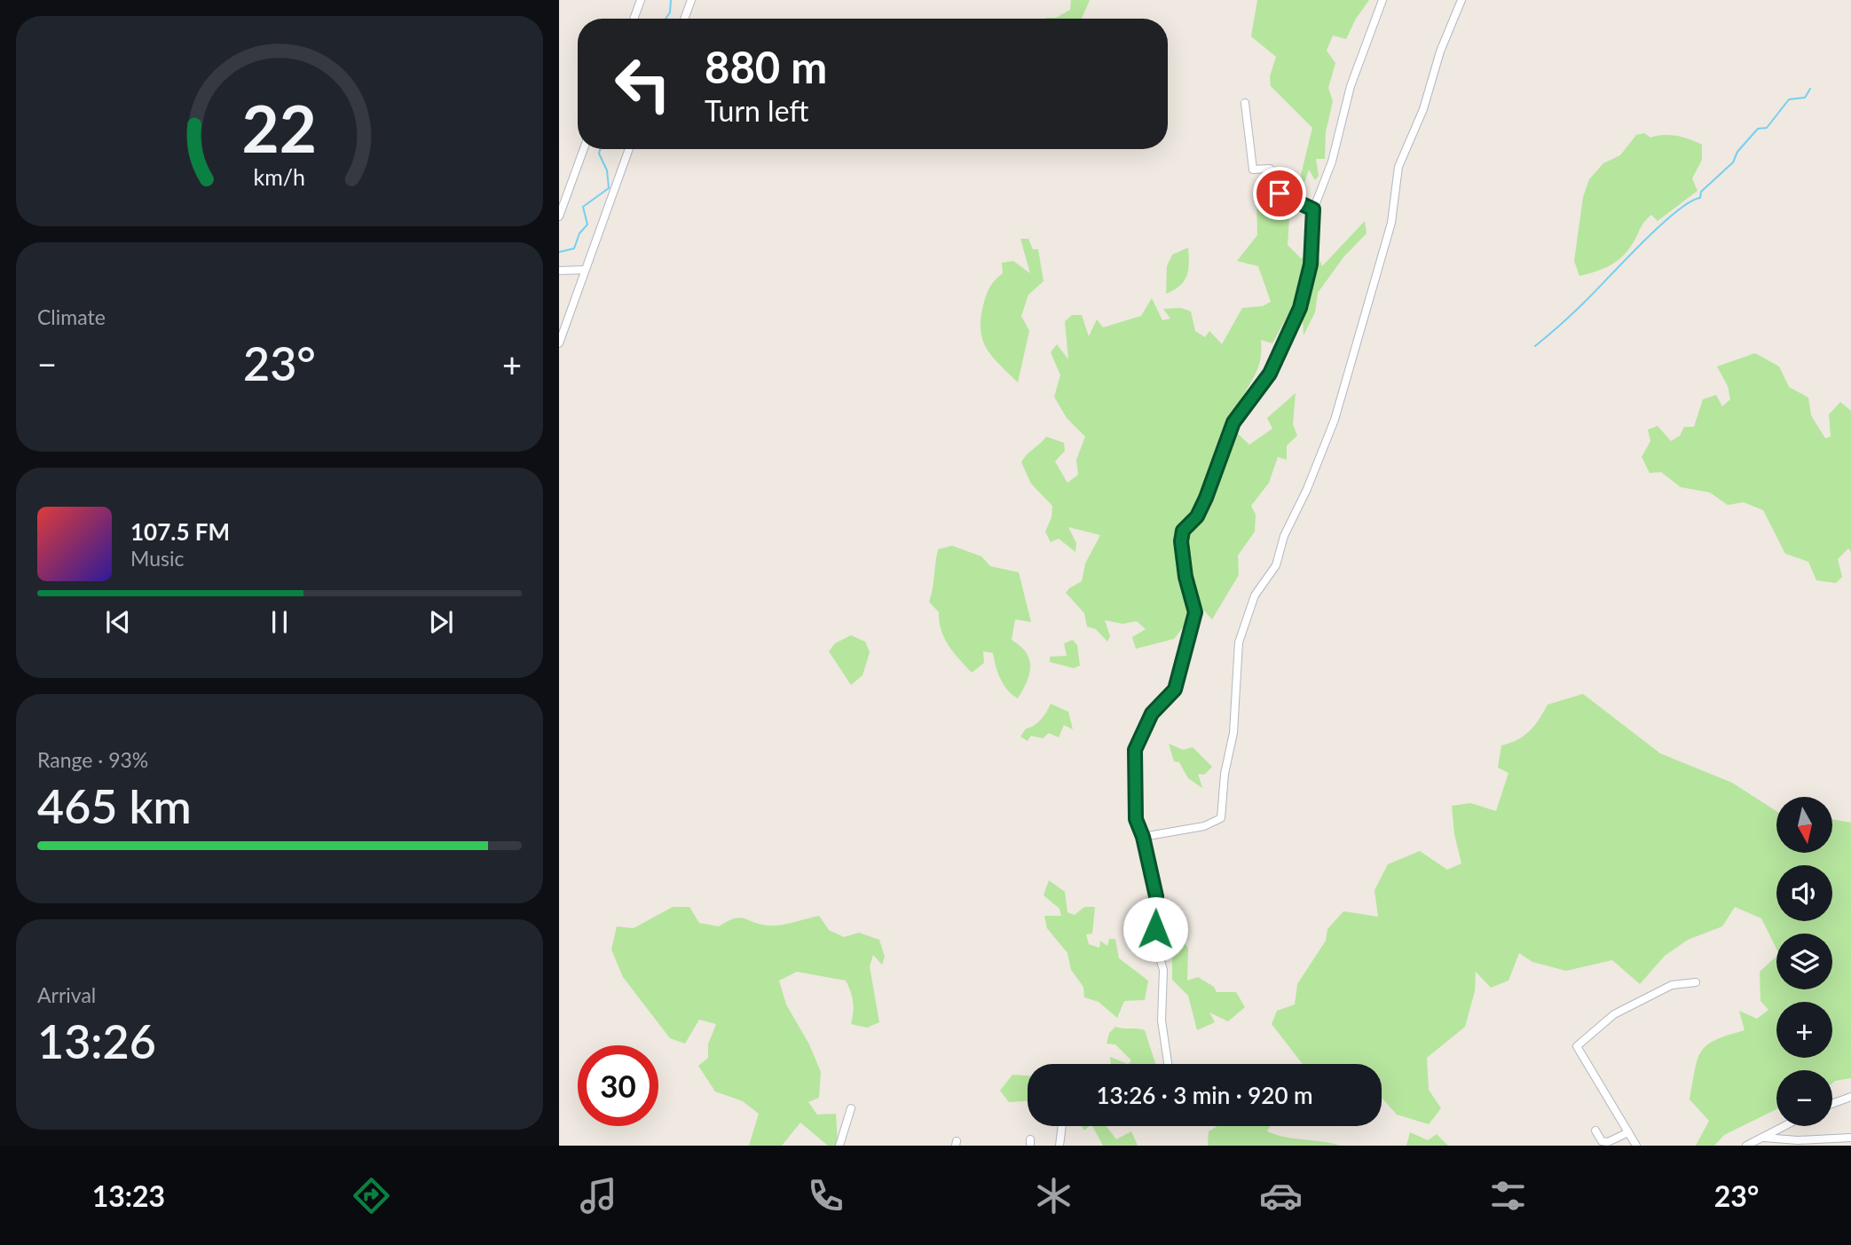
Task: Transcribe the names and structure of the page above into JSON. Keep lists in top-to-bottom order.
{
  "north": "bottom",
  "page": {
    "turn": ["880 m", "Turn left"],
    "tile": [
      "Climate",
      ["Range · 93%", "465 km"],
      ["Arrival", "13:26"]
    ],
    "heat": ["−", "23°", "+"],
    "song": ["107.5 FM", "Music"],
    "map_buttons": ["+", "−"],
    "limit": "30",
    "trip": "13:26 · 3 min · 920 m",
    "tabs": ["13:23", "23°"],
    "gauge": ["22", "km/h"]
  }
}
